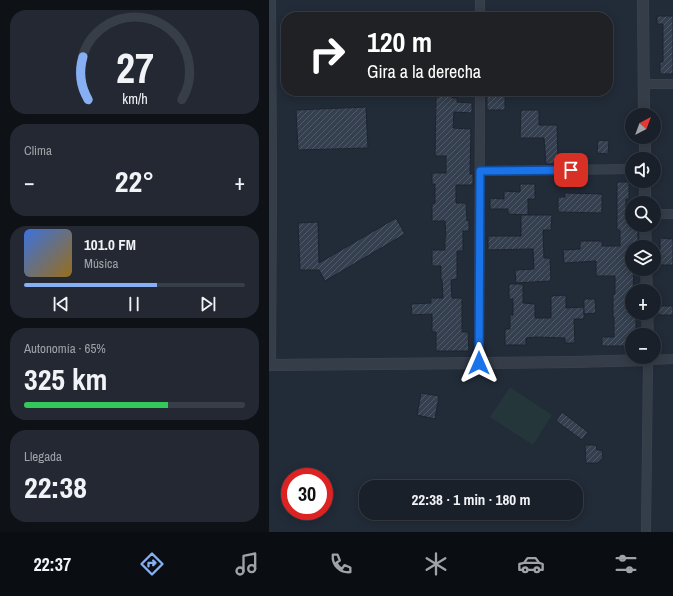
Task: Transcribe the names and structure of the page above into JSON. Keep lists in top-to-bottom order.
{
  "north": "top right",
  "page": {
    "turn": ["120 m", "Gira a la derecha"],
    "map_buttons": ["+", "−"],
    "tile": [
      "Clima",
      ["Autonomía · 65%", "325 km"],
      ["Llegada", "22:38"]
    ],
    "heat": ["−", "22°", "+"],
    "song": ["101.0 FM", "Música"],
    "limit": "30",
    "trip": "22:38 · 1 min · 180 m",
    "tabs": "22:37",
    "gauge": ["27", "km/h"]
  }
}
